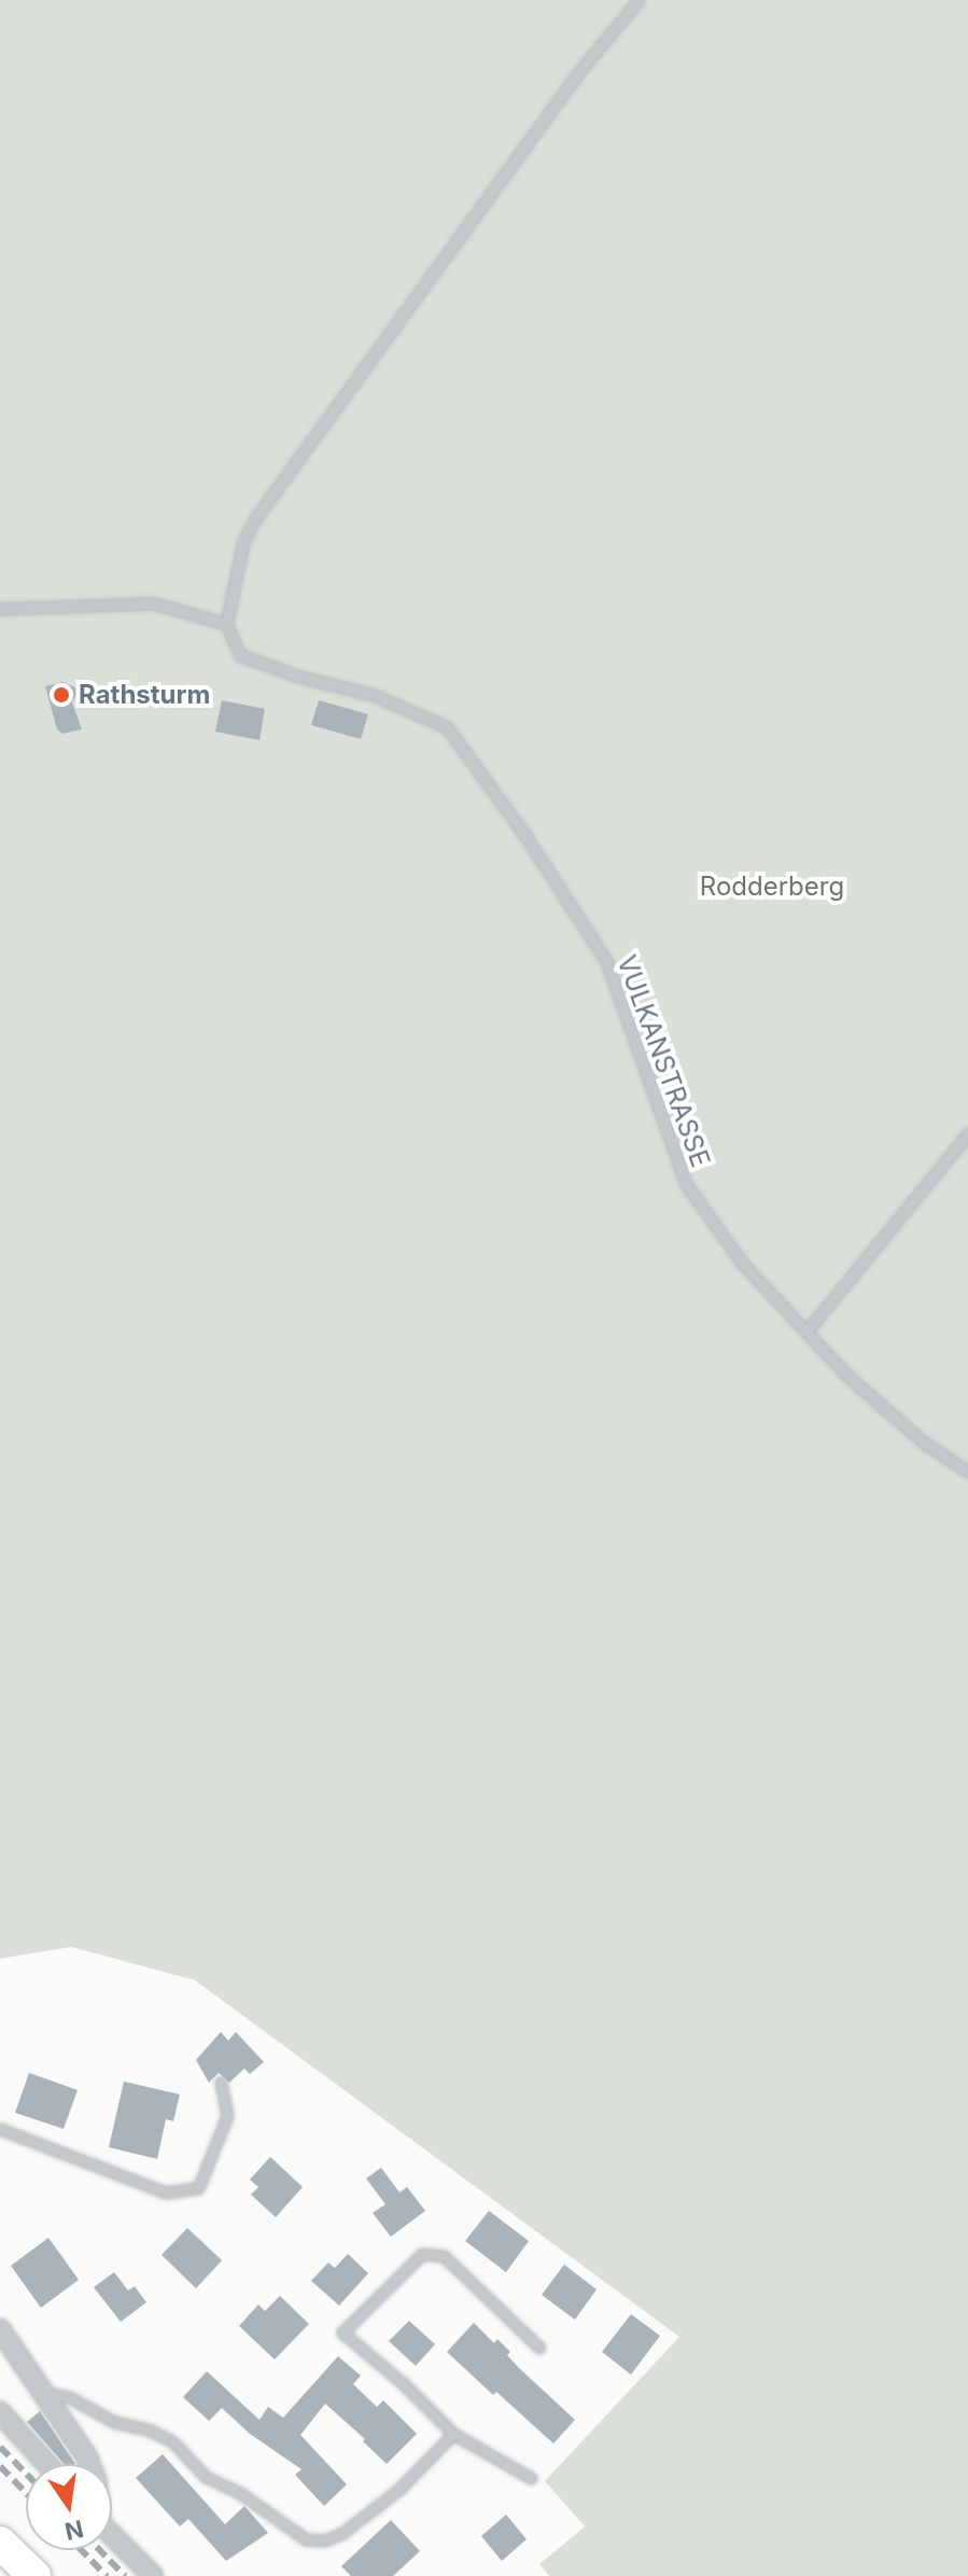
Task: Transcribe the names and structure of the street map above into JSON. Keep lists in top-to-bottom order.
{
  "streets": {
    "lane": ["VULKANSTRASSE"]
  },
  "parks": ["Rodderberg"],
  "places": ["Rathsturm"],
  "north": "bottom"
}
